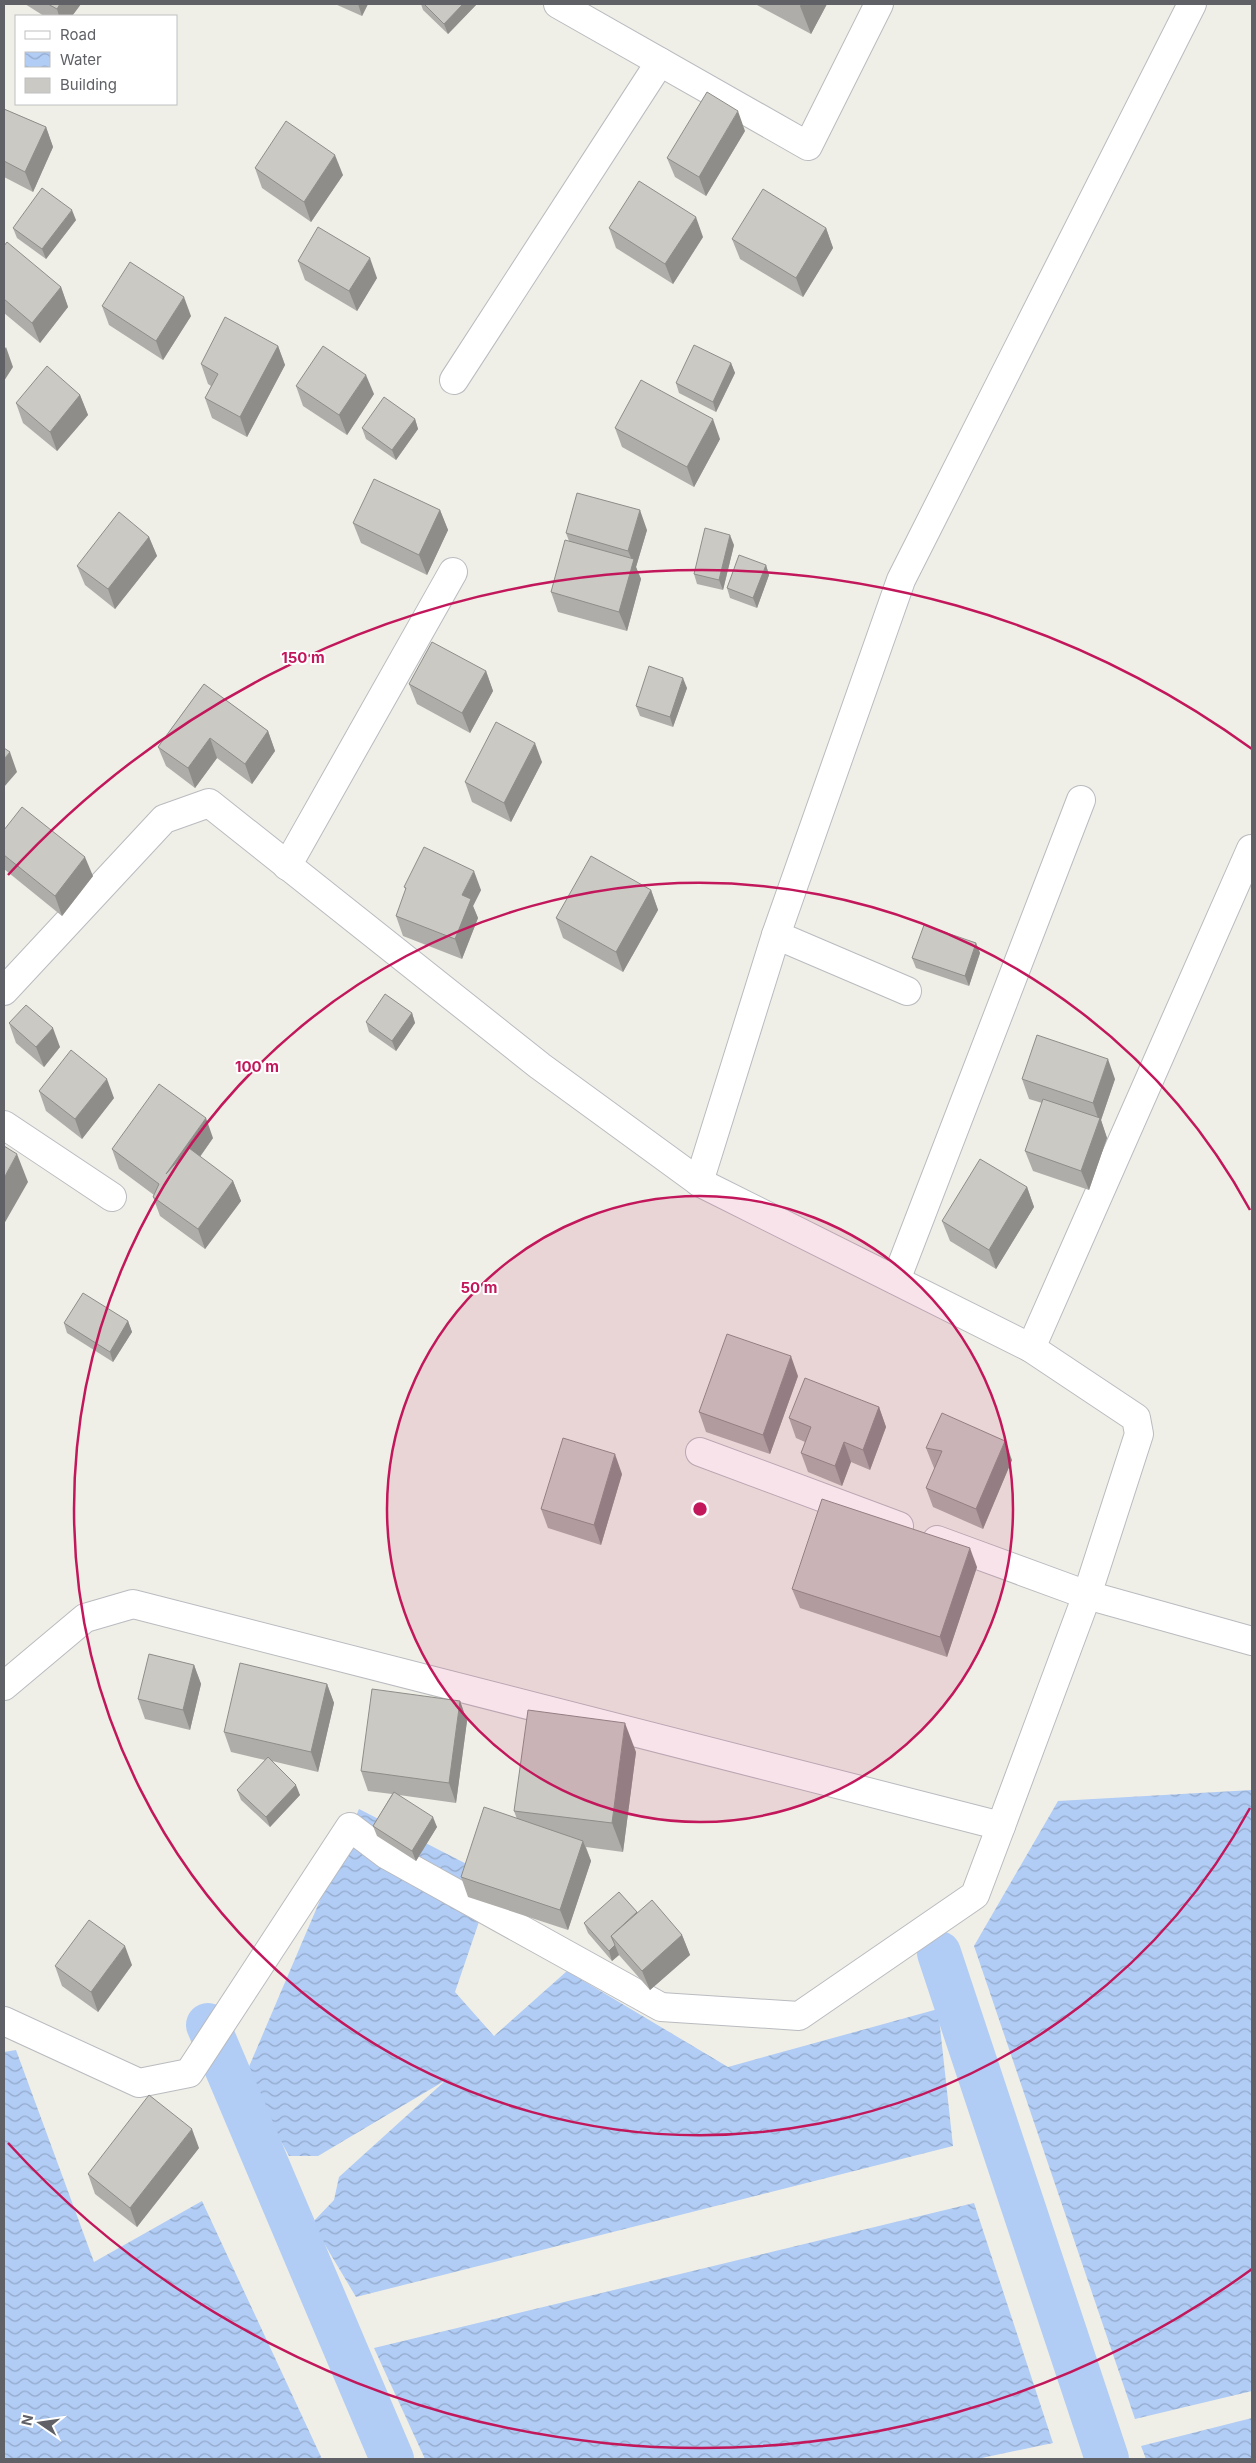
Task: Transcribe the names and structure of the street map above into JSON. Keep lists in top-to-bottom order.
{
  "legend": ["Road", "Water", "Building"],
  "north": "left",
  "rings": ["150 m", "100 m", "50 m"]
}
